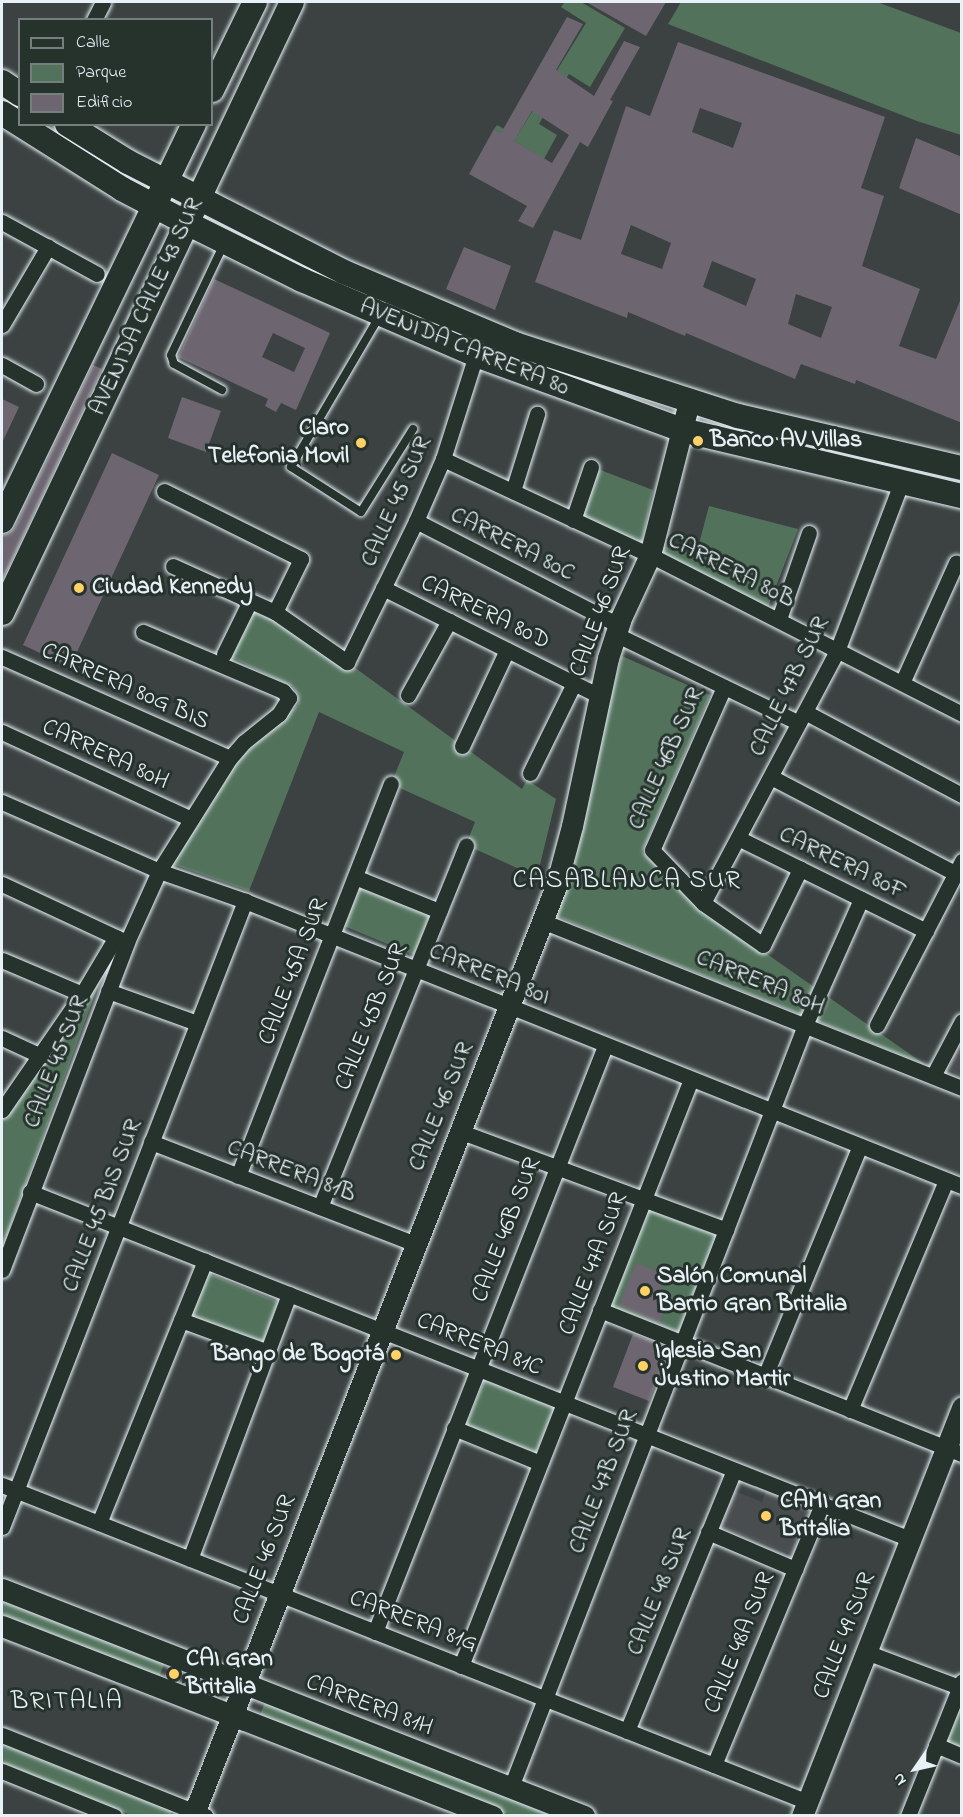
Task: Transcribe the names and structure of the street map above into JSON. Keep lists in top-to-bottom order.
{
  "streets": {
    "main road": ["AVENIDA CALLE 43 SUR", "AVENIDA CARRERA 80"],
    "street": [
      "CALLE 45 SUR",
      "CARRERA 80C",
      "CARRERA 80B",
      "CALLE 46 SUR",
      "CARRERA 80D",
      "CARRERA 80G BIS",
      "CALLE 47B SUR",
      "CARRERA 80H",
      "CALLE 46B SUR",
      "CARRERA 80F",
      "CALLE 45A SUR",
      "CARRERA 80I",
      "CALLE 45B SUR",
      "CARRERA 81B",
      "CALLE 45 BIS SUR",
      "CALLE 47A SUR",
      "CARRERA 81C",
      "CALLE 48 SUR",
      "CARRERA 81G",
      "CALLE 49 SUR",
      "CALLE 48A SUR",
      "CARRERA 81H"
    ]
  },
  "crossings": [
    ["AVENIDA CALLE 43 SUR", "AVENIDA CARRERA 80"],
    ["AVENIDA CARRERA 80", "CALLE 45 SUR"],
    ["AVENIDA CARRERA 80", "CALLE 46 SUR"],
    ["AVENIDA CARRERA 80", "CALLE 47B SUR"],
    ["CALLE 45 SUR", "CARRERA 80C"],
    ["CALLE 45 SUR", "CARRERA 80B"],
    ["CALLE 45 SUR", "CARRERA 80D"],
    ["CALLE 45 SUR", "CARRERA 80G BIS"],
    ["CALLE 45 SUR", "CARRERA 80H"],
    ["CALLE 45 SUR", "CARRERA 80I"],
    ["CALLE 45 SUR", "CARRERA 81C"],
    ["CARRERA 80C", "CALLE 46 SUR"],
    ["CARRERA 80C", "CALLE 47B SUR"],
    ["CARRERA 80C", "CALLE 46B SUR"],
    ["CARRERA 80B", "CALLE 46 SUR"],
    ["CARRERA 80B", "CALLE 47B SUR"],
    ["CALLE 46 SUR", "CARRERA 80D"],
    ["CALLE 46 SUR", "CARRERA 80H"],
    ["CALLE 46 SUR", "CARRERA 80I"],
    ["CALLE 46 SUR", "CARRERA 81B"],
    ["CALLE 46 SUR", "CARRERA 81C"],
    ["CALLE 46 SUR", "CARRERA 81G"],
    ["CALLE 46 SUR", "CARRERA 81H"],
    ["CALLE 47B SUR", "CARRERA 80H"],
    ["CALLE 47B SUR", "CALLE 46B SUR"],
    ["CALLE 47B SUR", "CARRERA 80F"],
    ["CALLE 47B SUR", "CARRERA 80I"],
    ["CALLE 47B SUR", "CARRERA 81C"],
    ["CALLE 47B SUR", "CARRERA 81G"],
    ["CALLE 47B SUR", "CARRERA 81H"],
    ["CALLE 46B SUR", "CARRERA 80I"],
    ["CALLE 46B SUR", "CARRERA 81C"],
    ["CALLE 46B SUR", "CARRERA 81G"],
    ["CALLE 45A SUR", "CARRERA 80I"],
    ["CALLE 45A SUR", "CARRERA 81B"],
    ["CARRERA 80I", "CALLE 45B SUR"],
    ["CARRERA 80I", "CALLE 45 BIS SUR"],
    ["CARRERA 80I", "CALLE 47A SUR"],
    ["CALLE 45B SUR", "CARRERA 81B"],
    ["CARRERA 81B", "CALLE 45 BIS SUR"],
    ["CALLE 45 BIS SUR", "CARRERA 81C"],
    ["CALLE 45 BIS SUR", "CARRERA 81G"],
    ["CALLE 47A SUR", "CARRERA 81C"],
    ["CALLE 47A SUR", "CARRERA 81G"],
    ["CARRERA 81C", "CALLE 48 SUR"],
    ["CARRERA 81C", "CALLE 49 SUR"],
    ["CARRERA 81C", "CALLE 48A SUR"],
    ["CALLE 48 SUR", "CARRERA 81G"],
    ["CARRERA 81G", "CALLE 49 SUR"],
    ["CARRERA 81G", "CALLE 48A SUR"]
  ],
  "districts": ["CASABLANCA SUR", "BRITALIA"],
  "places": [
    "Banco AV Villas",
    "Claro Telefonia Movil",
    "Ciudad Kennedy",
    "Salón Comunal Barrio Gran Britalia",
    "Bango de Bogotá",
    "Iglesia San Justino Martir",
    "CAMI Gran Britalia",
    "CAI Gran Britalia"
  ],
  "legend": ["Calle", "Parque", "Edificio"],
  "north": "bottom left"
}
